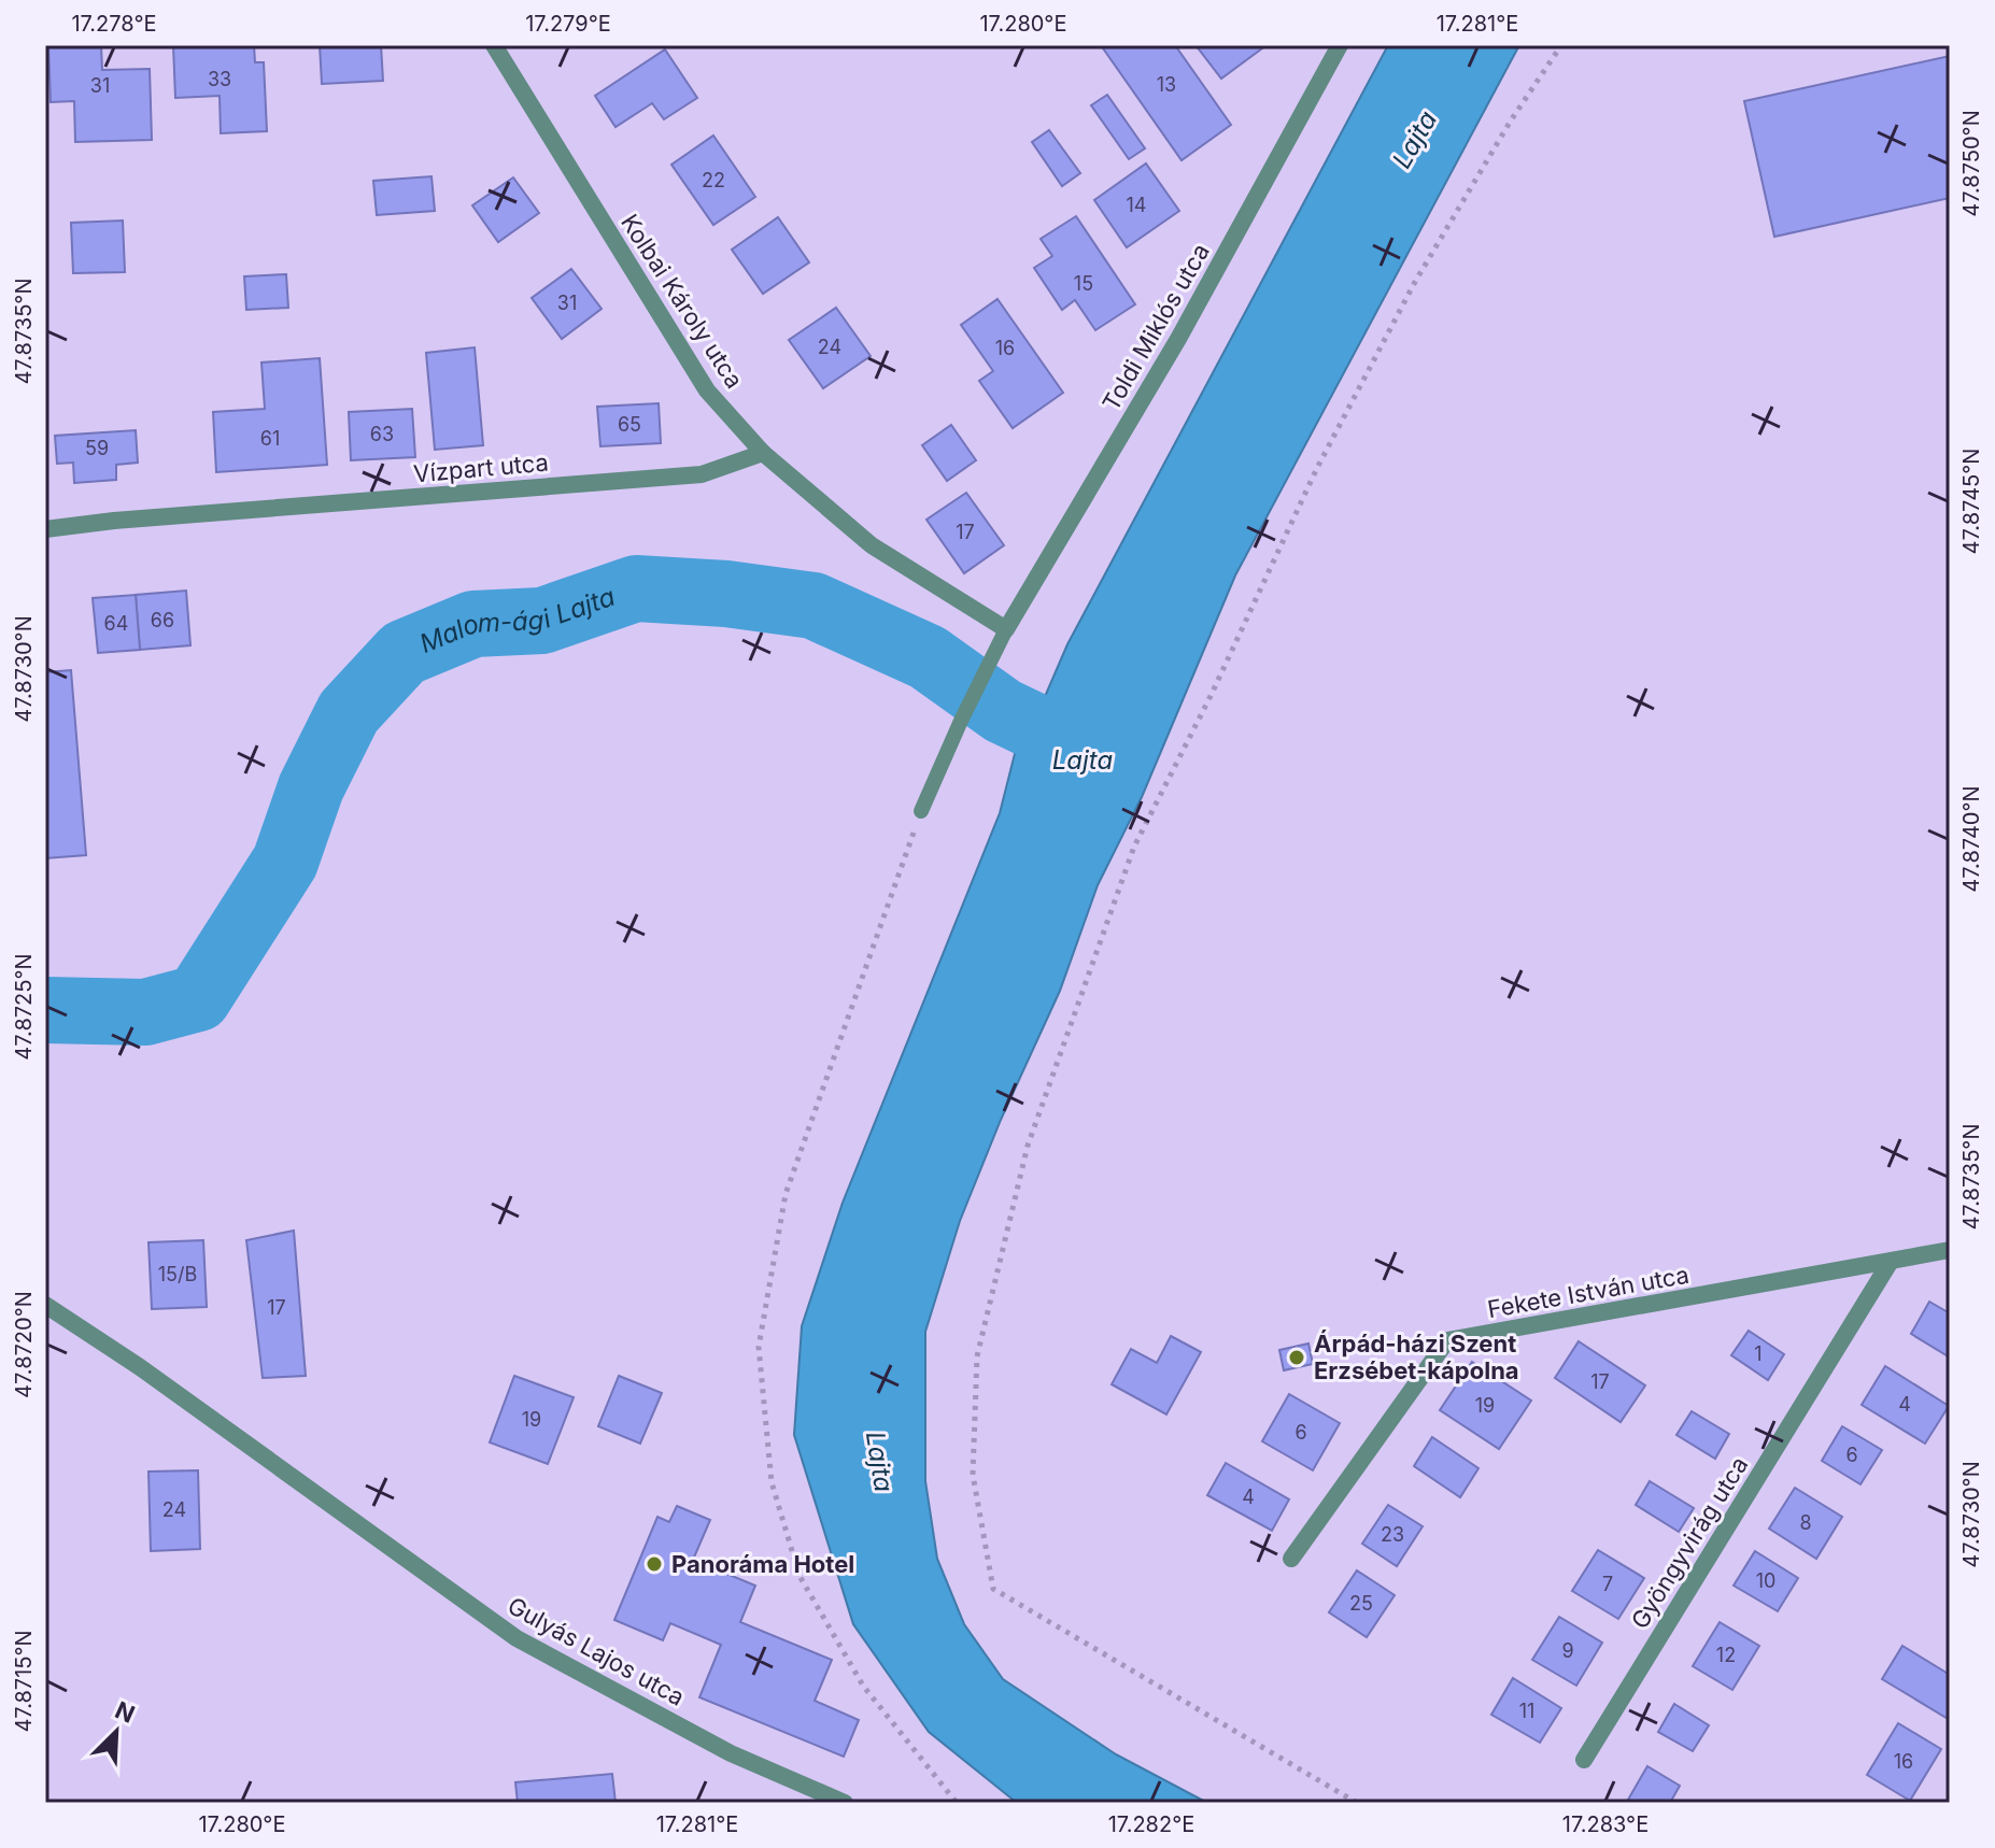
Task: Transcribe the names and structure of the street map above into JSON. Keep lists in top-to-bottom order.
{
  "streets": {
    "street": [
      "Kolbai Károly utca",
      "Toldi Miklós utca",
      "Vízpart utca",
      "Fekete István utca",
      "Gyöngyvirág utca",
      "Gulyás Lajos utca"
    ]
  },
  "crossings": [
    ["Kolbai Károly utca", "Toldi Miklós utca"],
    ["Kolbai Károly utca", "Vízpart utca"],
    ["Fekete István utca", "Gyöngyvirág utca"]
  ],
  "water": ["Lajta", "Malom-ági Lajta"],
  "places": ["Árpád-házi Szent Erzsébet-kápolna", "Panoráma Hotel"],
  "house_numbers": [
    "33",
    "13",
    "31",
    "22",
    "14",
    "15",
    "31",
    "24",
    "16",
    "65",
    "63",
    "61",
    "59",
    "17",
    "66",
    "64",
    "15/B",
    "17",
    "1",
    "17",
    "4",
    "19",
    "19",
    "6",
    "6",
    "4",
    "24",
    "8",
    "23",
    "10",
    "7",
    "25",
    "9",
    "12",
    "11",
    "16"
  ],
  "north": "top right",
  "coordinates": [
    "17.278°E",
    "17.279°E",
    "17.280°E",
    "17.281°E",
    "47.8750°N",
    "47.8735°N",
    "47.8745°N",
    "47.8730°N",
    "47.8740°N",
    "47.8725°N",
    "47.8720°N",
    "47.8715°N",
    "17.282°E",
    "17.283°E"
  ]
}
